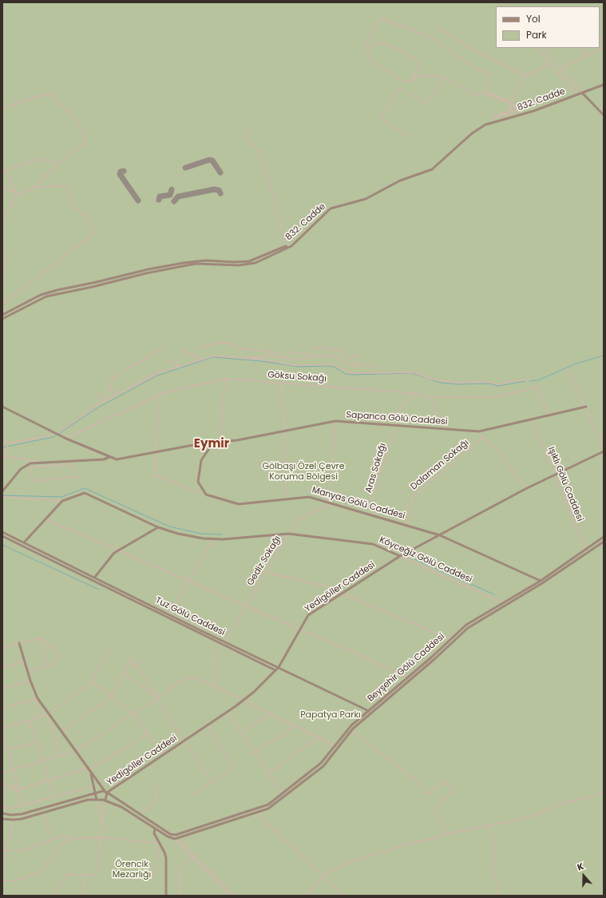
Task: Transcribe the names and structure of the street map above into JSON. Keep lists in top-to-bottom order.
{
  "streets": {
    "street": [
      "832. Cadde",
      "Göksu Sokağı",
      "Sapanca Gölü Caddesi",
      "Dalaman Sokağı",
      "Aras Sokağı",
      "Işıklı Gölü Caddesi",
      "Manyas Gölü Caddesi",
      "Köyceğiz Gölü Caddesi",
      "Gediz Sokağı",
      "Yedigöller Caddesi",
      "Tuz Gölü Caddesi",
      "Beyşehir Gölü Caddesi"
    ]
  },
  "crossings": [
    ["Sapanca Gölü Caddesi", "Aras Sokağı"],
    ["Sapanca Gölü Caddesi", "Işıklı Gölü Caddesi"],
    ["Sapanca Gölü Caddesi", "Manyas Gölü Caddesi"],
    ["Dalaman Sokağı", "Manyas Gölü Caddesi"],
    ["Aras Sokağı", "Manyas Gölü Caddesi"],
    ["Işıklı Gölü Caddesi", "Yedigöller Caddesi"],
    ["Işıklı Gölü Caddesi", "Beyşehir Gölü Caddesi"],
    ["Manyas Gölü Caddesi", "Gediz Sokağı"],
    ["Manyas Gölü Caddesi", "Yedigöller Caddesi"],
    ["Manyas Gölü Caddesi", "Beyşehir Gölü Caddesi"],
    ["Köyceğiz Gölü Caddesi", "Gediz Sokağı"],
    ["Köyceğiz Gölü Caddesi", "Yedigöller Caddesi"],
    ["Köyceğiz Gölü Caddesi", "Tuz Gölü Caddesi"],
    ["Köyceğiz Gölü Caddesi", "Beyşehir Gölü Caddesi"],
    ["Gediz Sokağı", "Tuz Gölü Caddesi"],
    ["Yedigöller Caddesi", "Tuz Gölü Caddesi"],
    ["Tuz Gölü Caddesi", "Beyşehir Gölü Caddesi"]
  ],
  "districts": ["Eymir"],
  "parks": ["Gölbaşı Özel Çevre Koruma Bölgesi", "Papatya Parkı", "Örencik Mezarlığı"],
  "legend": ["Yol", "Park"],
  "north": "top"
}
